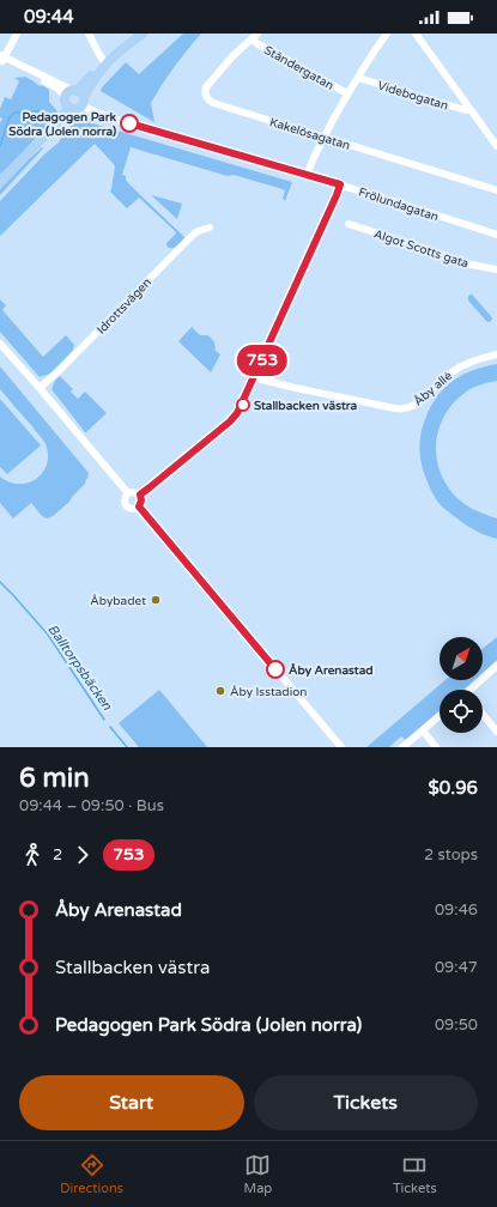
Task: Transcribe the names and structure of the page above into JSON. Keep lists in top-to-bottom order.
{
  "streets": {
    "street": [
      "Ständergatan",
      "Videbogatan",
      "Kakelösagatan",
      "Frölundagatan",
      "Algot Scotts gata",
      "Idrottsvägen",
      "Åby allé"
    ]
  },
  "crossings": [
    ["Ständergatan", "Kakelösagatan"]
  ],
  "water": ["Balltorpsbäcken"],
  "places": [
    "Pedagogen Park Södra (Jolen norra)",
    "Stallbacken västra",
    "Åbybadet",
    "Åby Arenastad",
    "Åby Isstadion"
  ],
  "lines": ["bus line 753"],
  "north": "top right",
  "page": {
    "status": "09:44",
    "on_map": "753",
    "heading": ["6 min", "09:44 – 09:50 · Bus", "$0.96"],
    "legs": ["2", "753", "2 stops"],
    "list": [
      {
        "name": "Åby Arenastad",
        "value": "09:46"
      },
      {
        "name": "Stallbacken västra",
        "value": "09:47"
      },
      {
        "name": "Pedagogen Park Södra (Jolen norra)",
        "value": "09:50"
      }
    ],
    "buttons": ["Start", "Tickets"],
    "tabs": ["Directions", "Map", "Tickets"]
  }
}
